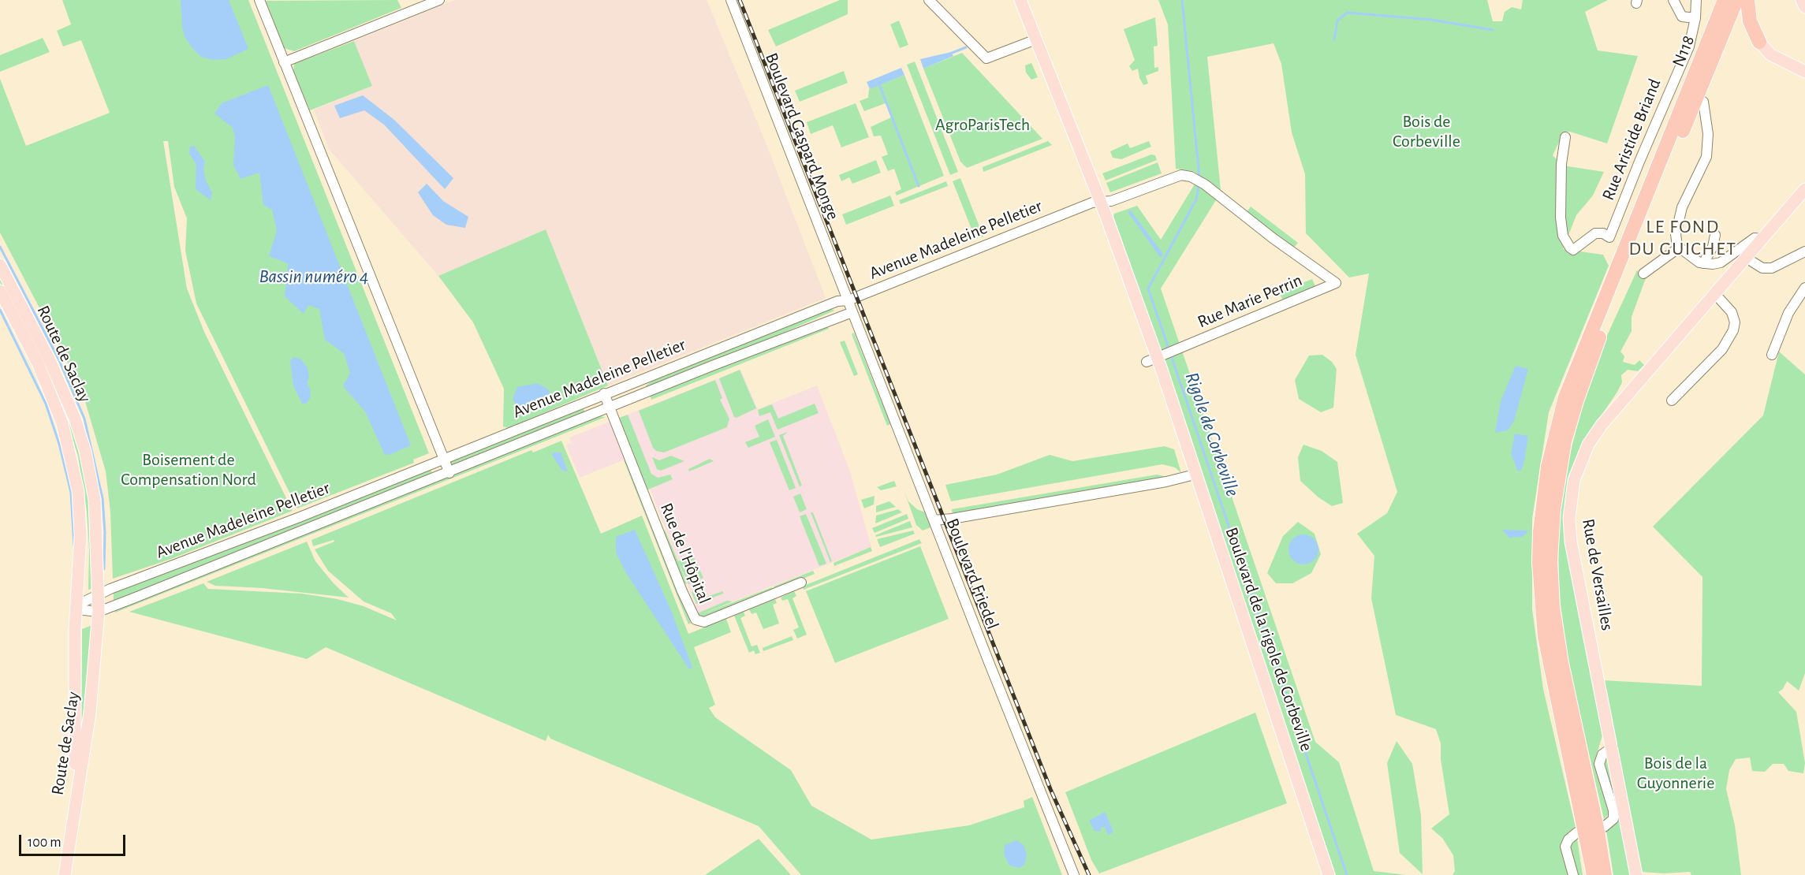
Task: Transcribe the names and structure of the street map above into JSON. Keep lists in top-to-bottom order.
{
  "streets": {
    "highway": ["N118"],
    "main road": ["Route de Saclay", "Rue de Versailles", "Boulevard de la rigole de Corbeville"],
    "street": [
      "Boulevard Gaspard Monge",
      "Rue Aristide Briand",
      "Avenue Madeleine Pelletier",
      "Rue Marie Perrin",
      "Rue de l'Hôpital",
      "Boulevard Friedel"
    ]
  },
  "crossings": [
    ["Boulevard Gaspard Monge", "Boulevard Friedel"],
    ["Avenue Madeleine Pelletier", "Rue Marie Perrin"],
    ["Avenue Madeleine Pelletier", "Route de Saclay"],
    ["Avenue Madeleine Pelletier", "Rue de l'Hôpital"],
    ["Avenue Madeleine Pelletier", "Boulevard Friedel"],
    ["Avenue Madeleine Pelletier", "Boulevard de la rigole de Corbeville"],
    ["Rue Marie Perrin", "Boulevard de la rigole de Corbeville"]
  ],
  "districts": ["LE FOND DU GUICHET"],
  "water": ["Bassin numéro 4", "Rigole de Corbeville"],
  "parks": [
    "Bois de Corbeville",
    "AgroParisTech",
    "Boisement de Compensation Nord",
    "Bois de la Guyonnerie"
  ],
  "scale_bar": "100 m"
}
